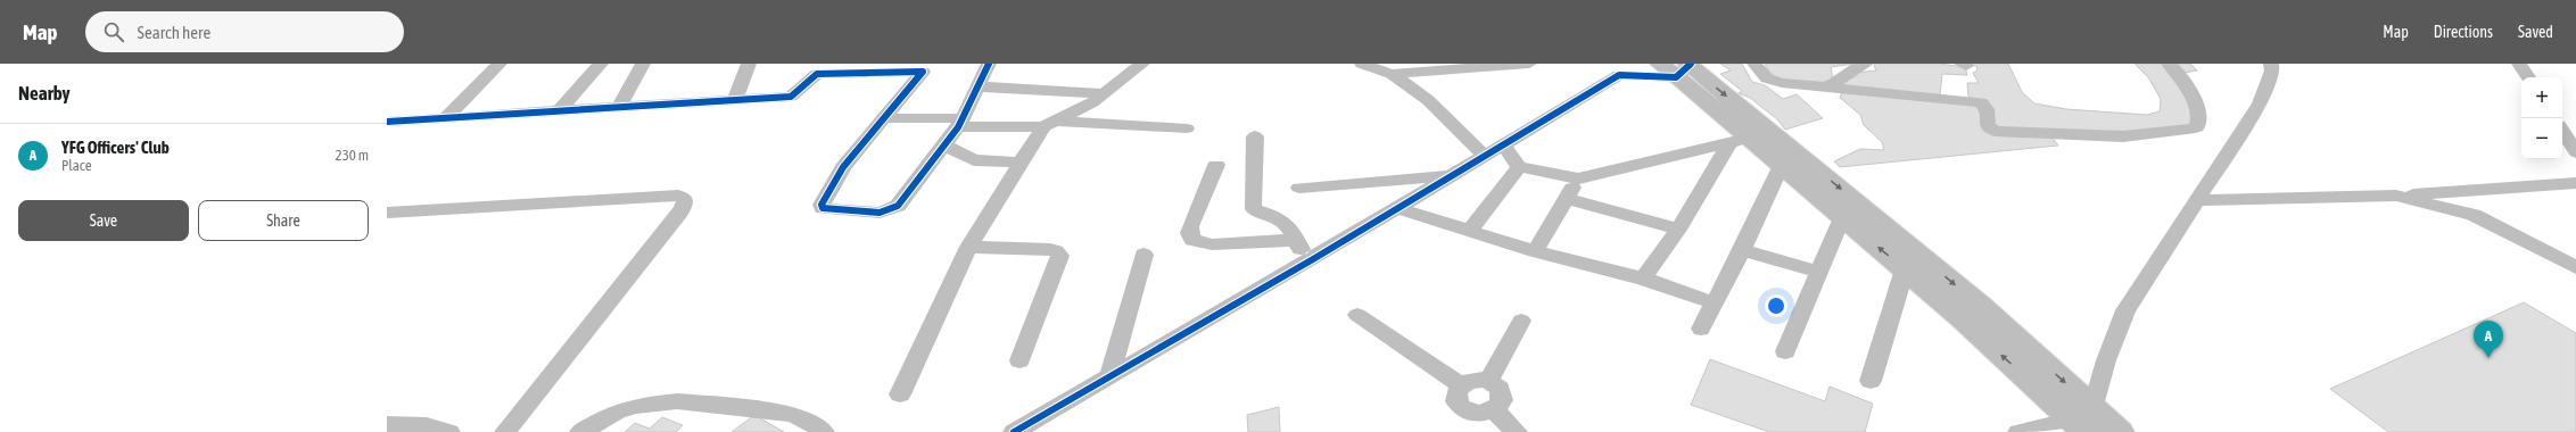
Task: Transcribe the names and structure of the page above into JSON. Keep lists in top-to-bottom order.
{
  "page": {
    "header": "Map",
    "search": "Search here",
    "nav": ["Map", "Directions", "Saved"],
    "heading": "Nearby",
    "map_buttons": ["+", "−"],
    "list": [
      {
        "mark": "A",
        "name": "YFG Officers' Club",
        "note": "Place",
        "value": "230 m"
      }
    ],
    "buttons": ["Save", "Share"],
    "pins": "A"
  }
}
